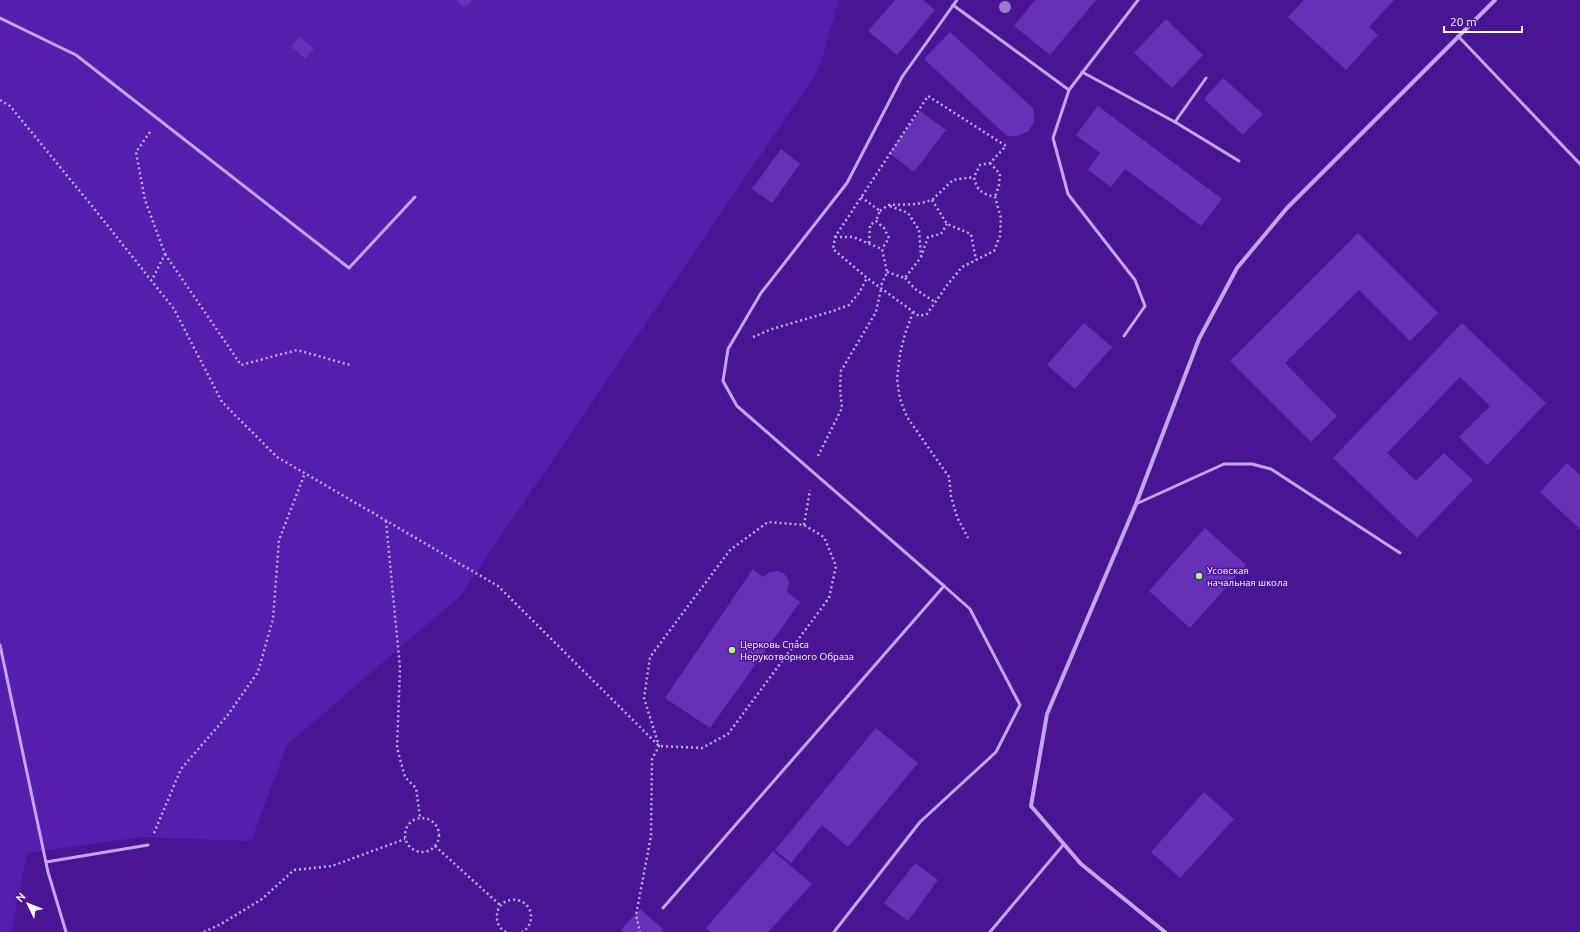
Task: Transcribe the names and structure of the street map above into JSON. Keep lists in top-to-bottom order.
{
  "places": ["Усовская начальная школа", "Церковь Спаса Нерукотворного Образа"],
  "scale_bar": "20 m",
  "north": "top left"
}
